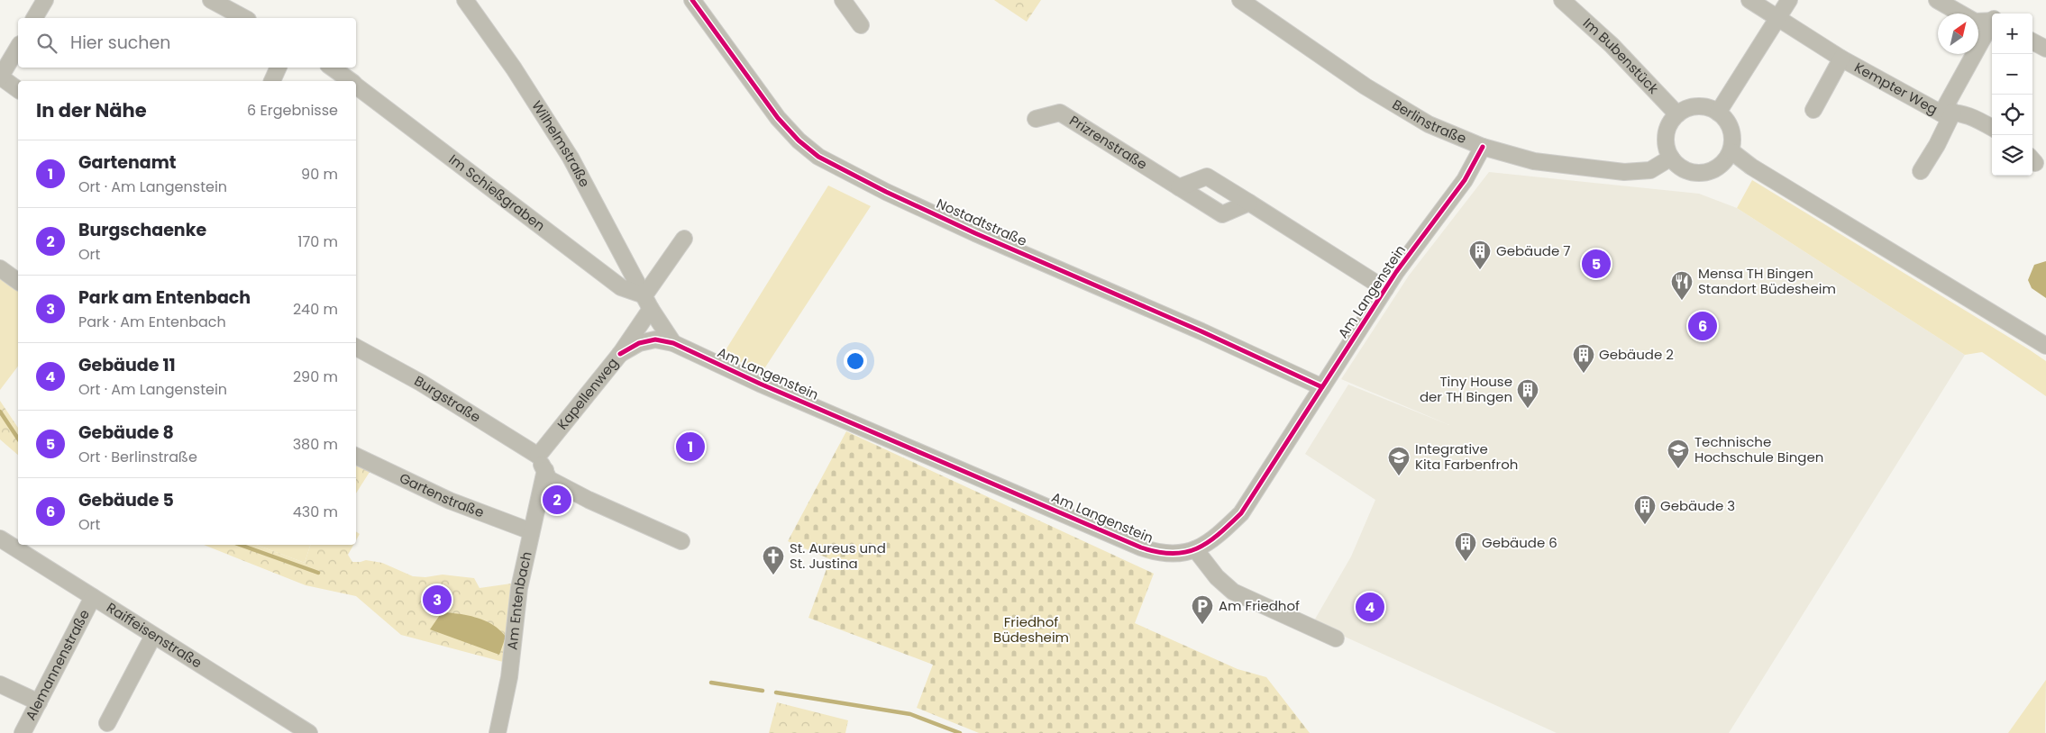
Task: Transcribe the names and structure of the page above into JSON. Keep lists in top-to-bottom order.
{
  "streets": {
    "street": [
      "Im Bubenstück",
      "Kempter Weg",
      "Berlinstraße",
      "Prizrenstraße",
      "Wilhelmstraße",
      "Im Schießgraben",
      "Nostadtstraße",
      "Am Langenstein",
      "Kapellenweg",
      "Burgstraße",
      "Gartenstraße",
      "Am Entenbach",
      "Raiffeisenstraße",
      "Alemannenstraße"
    ]
  },
  "crossings": [
    ["Im Bubenstück", "Berlinstraße"],
    ["Berlinstraße", "Am Langenstein"],
    ["Wilhelmstraße", "Im Schießgraben"],
    ["Wilhelmstraße", "Am Langenstein"],
    ["Wilhelmstraße", "Kapellenweg"],
    ["Im Schießgraben", "Kapellenweg"],
    ["Nostadtstraße", "Am Langenstein"],
    ["Am Langenstein", "Kapellenweg"],
    ["Kapellenweg", "Burgstraße"],
    ["Gartenstraße", "Am Entenbach"],
    ["Raiffeisenstraße", "Alemannenstraße"]
  ],
  "parks": ["Friedhof Büdesheim"],
  "places": {
    "building": [
      "Gebäude 7",
      "Gebäude 2",
      "Tiny House der TH Bingen",
      "Gebäude 3",
      "Gebäude 6"
    ],
    "restaurant": ["Mensa TH Bingen Standort Büdesheim"],
    "school or university": ["Technische Hochschule Bingen", "Integrative Kita Farbenfroh"],
    "church": ["St. Aureus und St. Justina"],
    "parking": ["Am Friedhof"]
  },
  "north": "top right",
  "page": {
    "map_buttons": ["+", "−"],
    "search": "Hier suchen",
    "heading": ["In der Nähe", "6 Ergebnisse"],
    "list": [
      {
        "mark": "1",
        "name": "Gartenamt",
        "note": "Ort · Am Langenstein",
        "value": "90 m"
      },
      {
        "mark": "2",
        "name": "Burgschaenke",
        "note": "Ort",
        "value": "170 m"
      },
      {
        "mark": "3",
        "name": "Park am Entenbach",
        "note": "Park · Am Entenbach",
        "value": "240 m"
      },
      {
        "mark": "4",
        "name": "Gebäude 11",
        "note": "Ort · Am Langenstein",
        "value": "290 m"
      },
      {
        "mark": "5",
        "name": "Gebäude 8",
        "note": "Ort · Berlinstraße",
        "value": "380 m"
      },
      {
        "mark": "6",
        "name": "Gebäude 5",
        "note": "Ort",
        "value": "430 m"
      }
    ],
    "pins": [
      "5",
      "6",
      "1",
      "2",
      "3",
      "4"
    ]
  }
}
